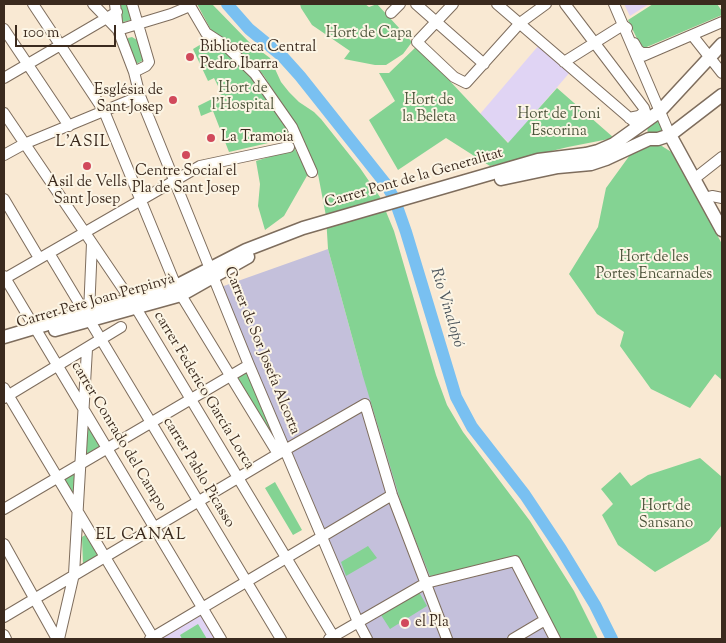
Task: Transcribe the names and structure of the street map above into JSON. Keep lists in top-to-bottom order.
{
  "streets": {
    "main road": ["Carrer Pont de la Generalitat", "Carrer Pere Joan Perpinyà"],
    "street": [
      "Carrer de Sor Josefa Alcorta",
      "carrer Federico García Lorca",
      "carrer Conrado del Campo",
      "carrer Pablo Picasso"
    ]
  },
  "crossings": [
    ["Carrer Pont de la Generalitat", "Carrer Pere Joan Perpinyà"],
    ["Carrer Pere Joan Perpinyà", "Carrer de Sor Josefa Alcorta"],
    ["Carrer Pere Joan Perpinyà", "carrer Federico García Lorca"],
    ["Carrer Pere Joan Perpinyà", "carrer Conrado del Campo"],
    ["Carrer Pere Joan Perpinyà", "carrer Pablo Picasso"]
  ],
  "districts": ["L'ASIL", "EL CANAL"],
  "water": ["Río Vinalopó"],
  "parks": [
    "Hort de Capa",
    "Hort de l'Hospital",
    "Hort de la Beleta",
    "Hort de Toni Escorina",
    "Hort de les Portes Encarnades",
    "Hort de Sansano"
  ],
  "places": [
    "Biblioteca Central Pedro Ibarra",
    "Església de Sant Josep",
    "La Tramoia",
    "Centre Social el Pla de Sant Josep",
    "Asil de Vells Sant Josep",
    "el Pla"
  ],
  "scale_bar": "100 m"
}
